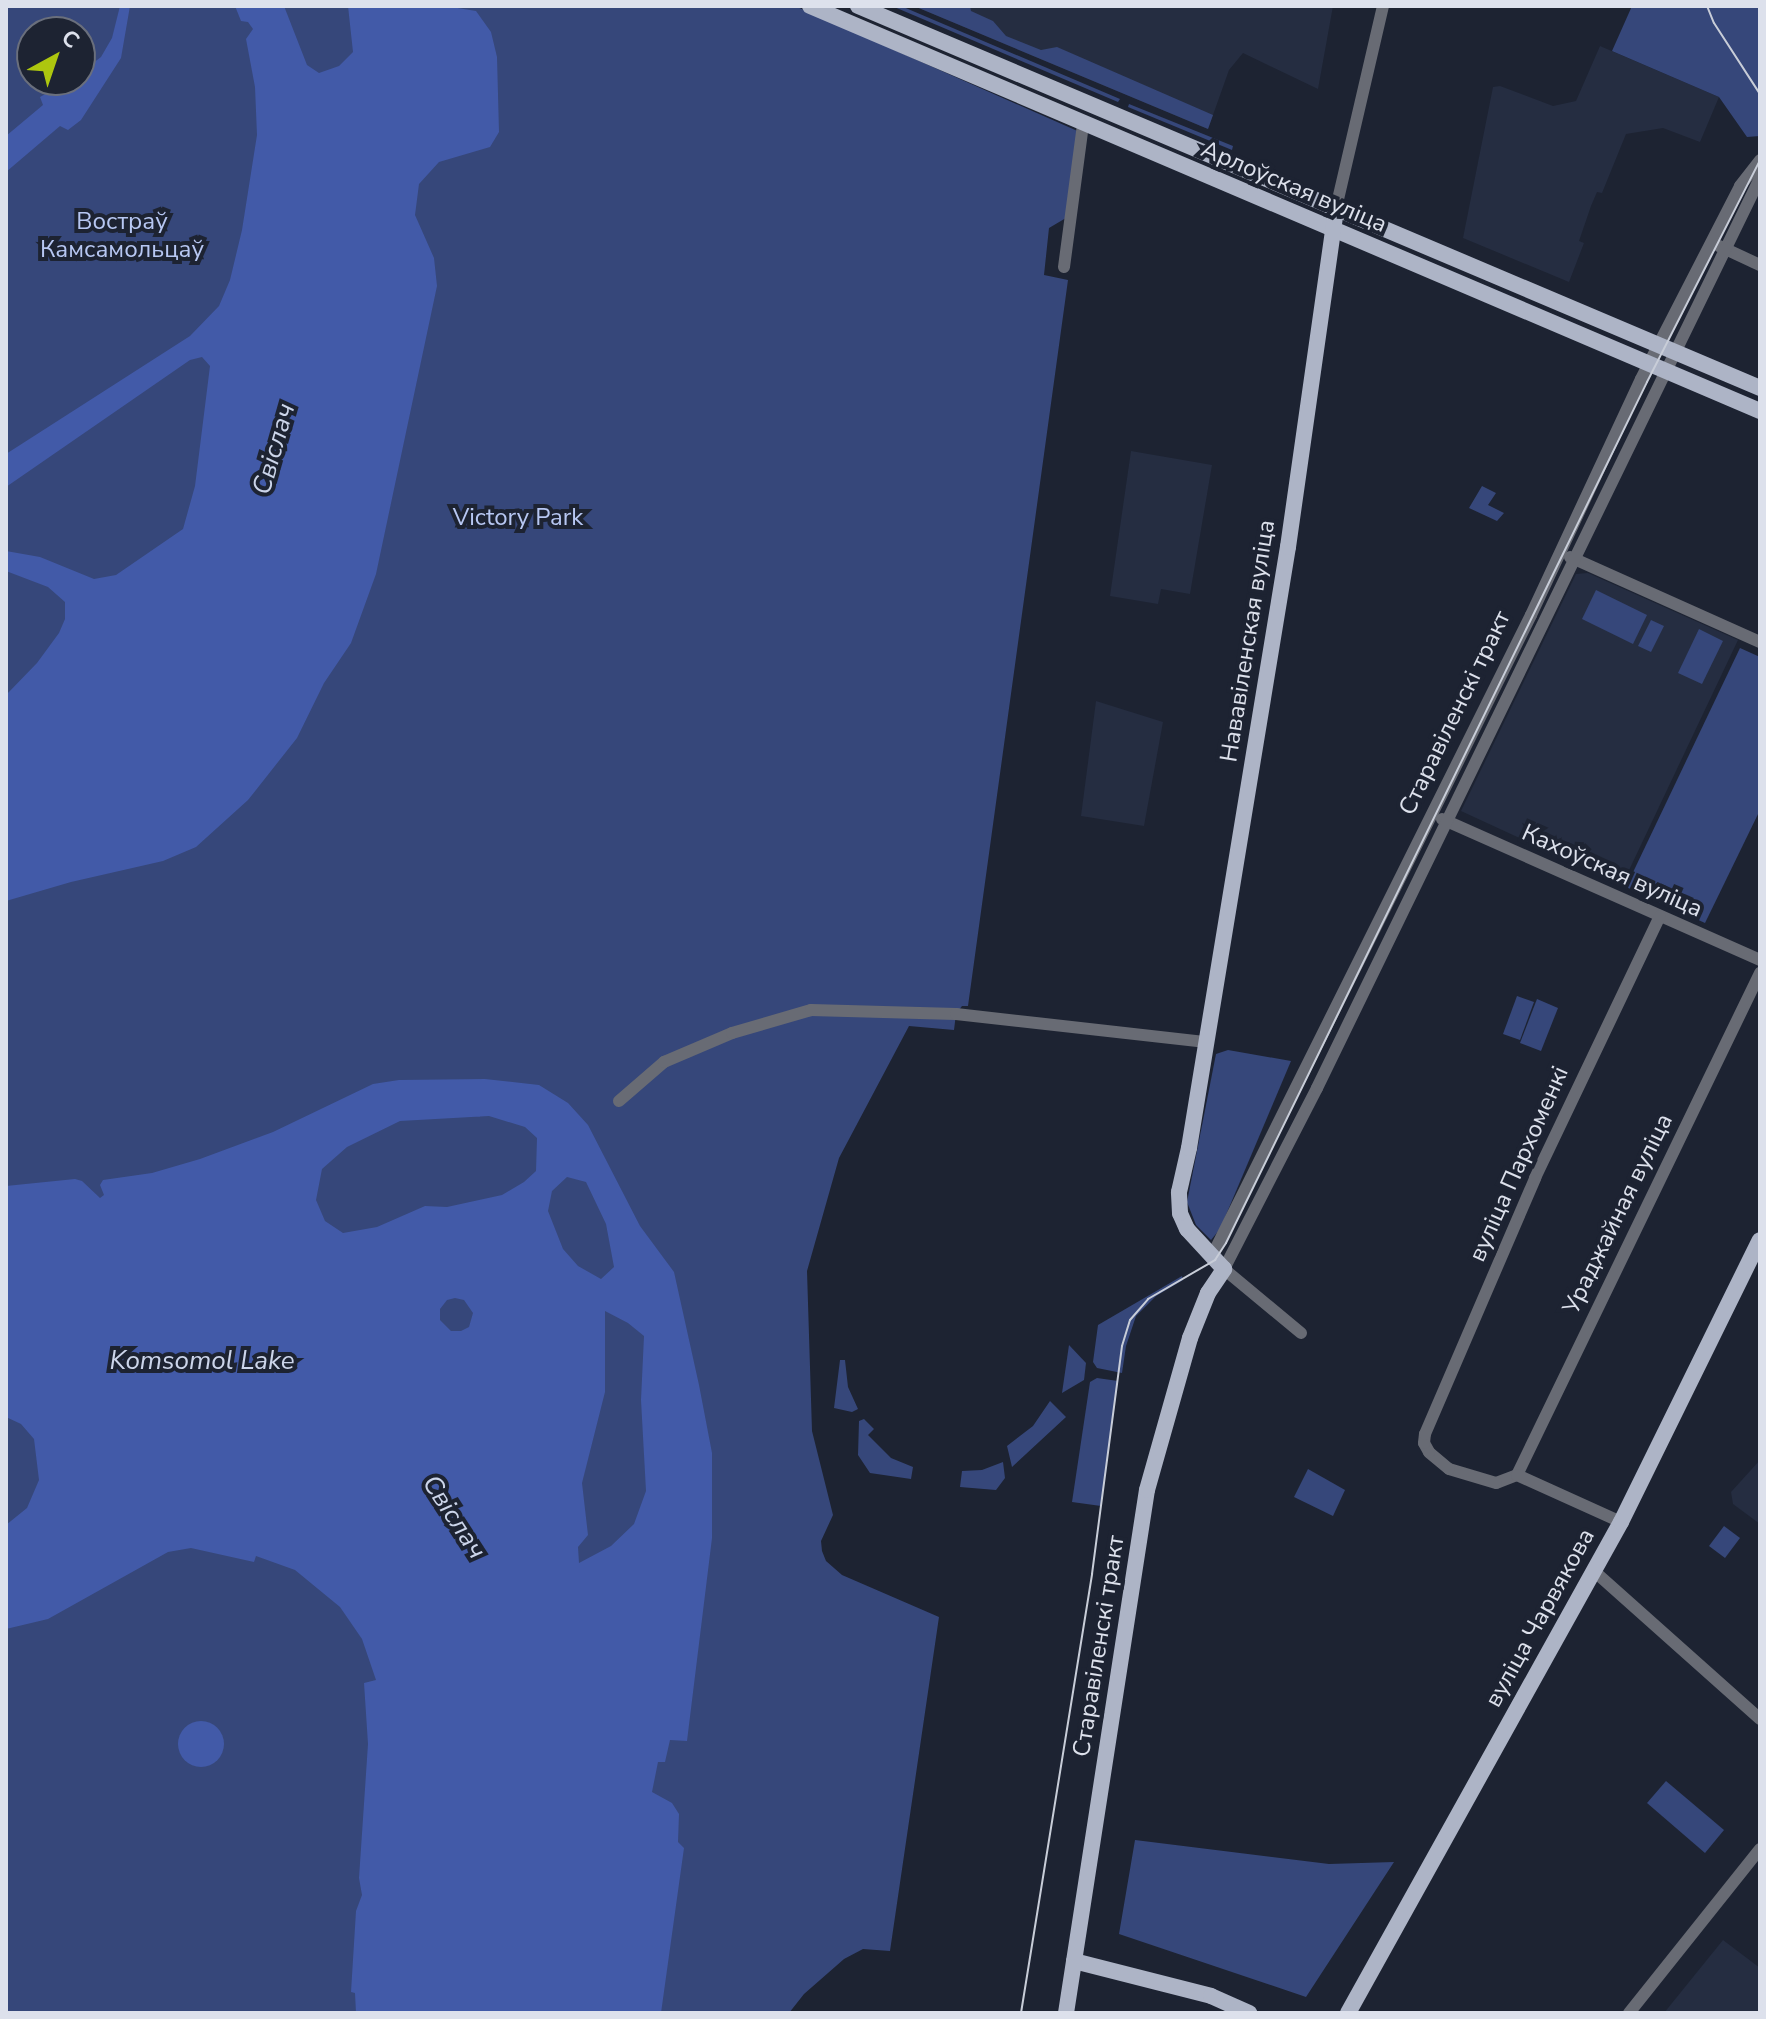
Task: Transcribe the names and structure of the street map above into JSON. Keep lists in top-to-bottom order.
{
  "streets": {
    "main road": [
      "Арлоўская вуліца",
      "Нававіленская вуліца",
      "Старавіленскі тракт",
      "вуліца Чарвякова"
    ],
    "street": ["Кахоўская вуліца", "вуліца Пархоменкі", "Ураджайная вуліца"]
  },
  "crossings": [
    ["Арлоўская вуліца", "Нававіленская вуліца"],
    ["Арлоўская вуліца", "Старавіленскі тракт"],
    ["Нававіленская вуліца", "Старавіленскі тракт"],
    ["Старавіленскі тракт", "Кахоўская вуліца"],
    ["Кахоўская вуліца", "вуліца Пархоменкі"],
    ["вуліца Пархоменкі", "Ураджайная вуліца"]
  ],
  "water": ["Свіслач", "Komsomol Lake"],
  "parks": ["Востраў Камсамольцаў", "Victory Park"],
  "north": "top right"
}
